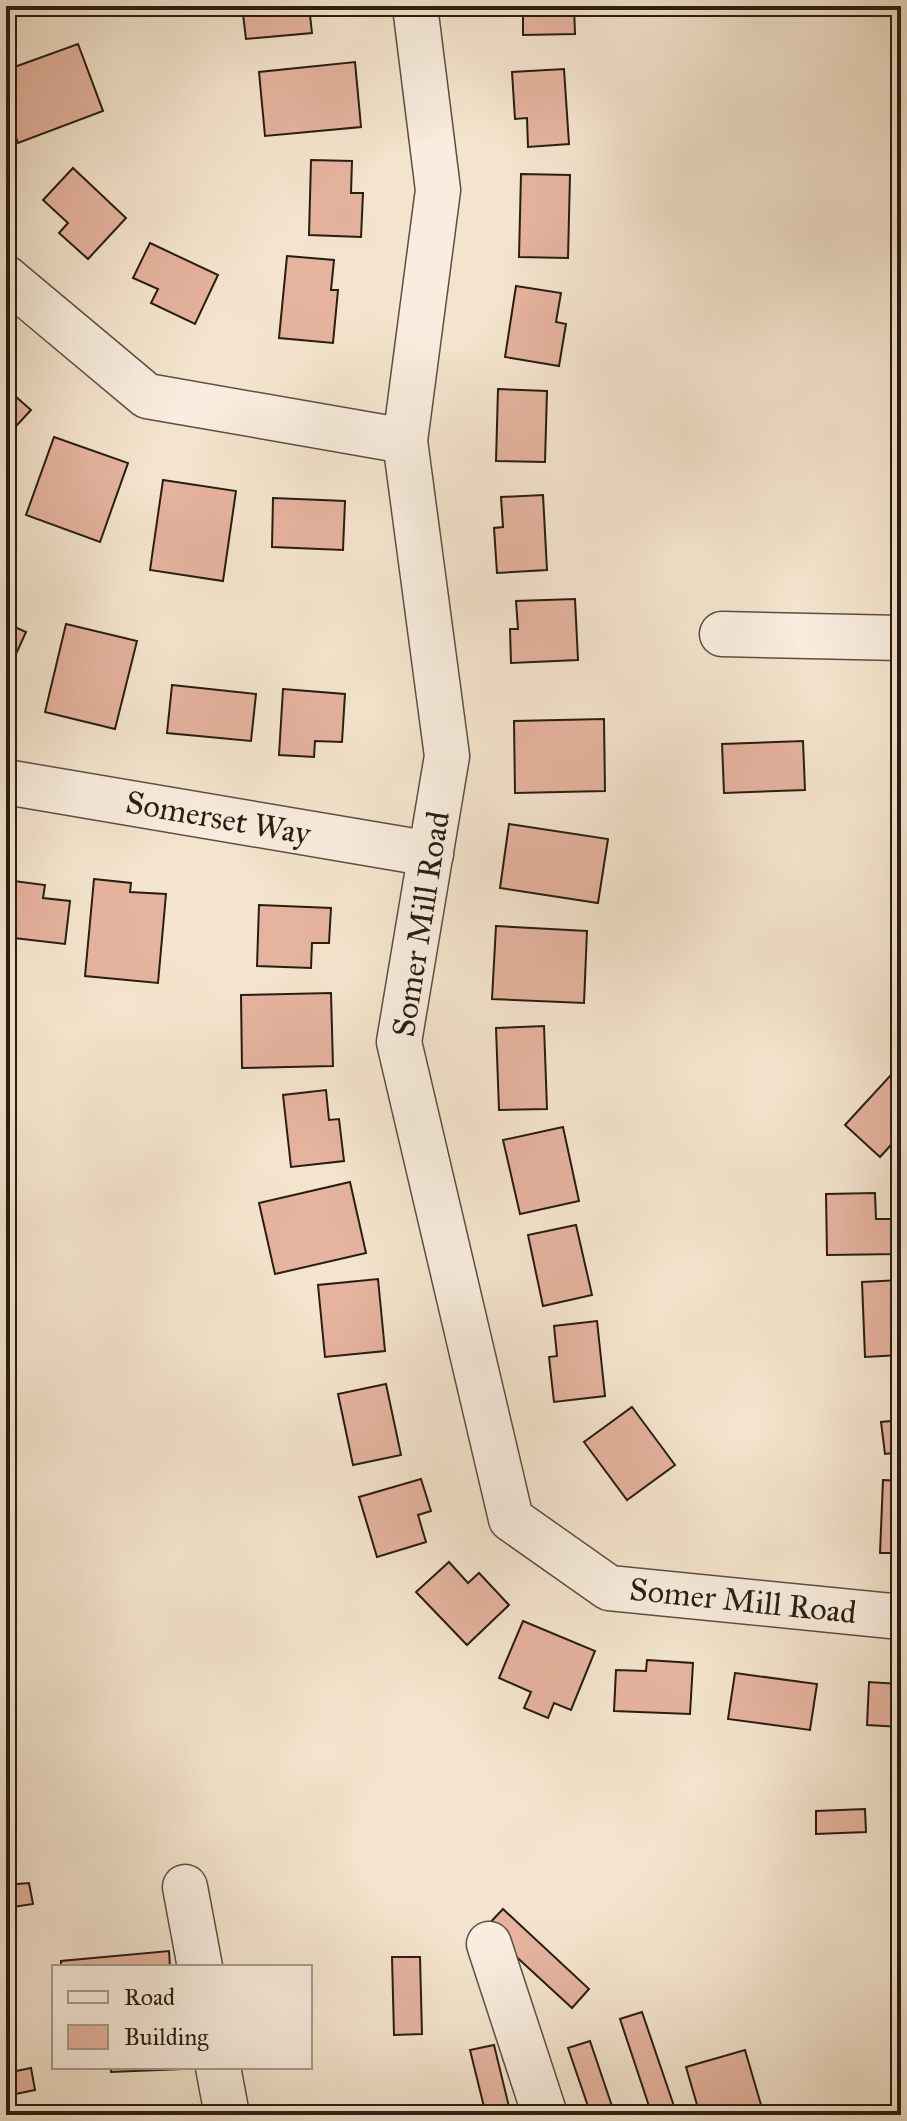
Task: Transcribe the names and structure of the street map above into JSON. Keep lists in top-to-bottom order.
{
  "streets": {
    "street": ["Somerset Way", "Somer Mill Road"]
  },
  "crossings": [
    ["Somerset Way", "Somer Mill Road"]
  ],
  "legend": ["Road", "Building"]
}
